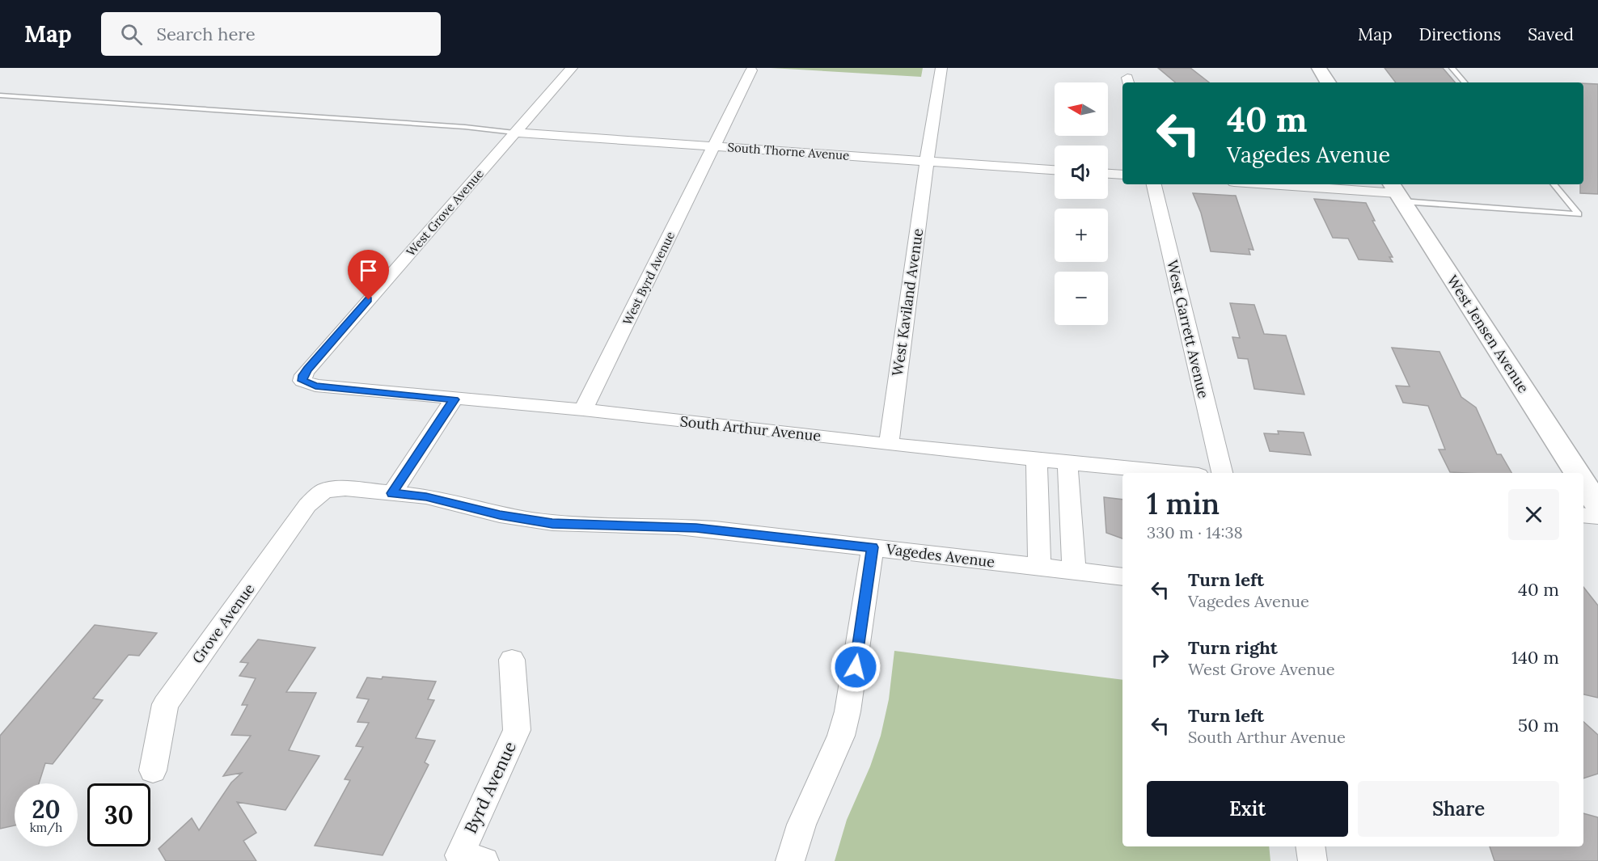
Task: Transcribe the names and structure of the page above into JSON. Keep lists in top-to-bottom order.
{
  "streets": {
    "street": [
      "South Thorne Avenue",
      "West Grove Avenue",
      "West Byrd Avenue",
      "West Kaviland Avenue",
      "West Garrett Avenue",
      "West Jensen Avenue",
      "South Arthur Avenue",
      "Vagedes Avenue",
      "Grove Avenue",
      "Byrd Avenue"
    ]
  },
  "crossings": [
    ["South Thorne Avenue", "West Grove Avenue"],
    ["South Thorne Avenue", "West Byrd Avenue"],
    ["South Thorne Avenue", "West Kaviland Avenue"],
    ["West Grove Avenue", "South Arthur Avenue"],
    ["West Byrd Avenue", "South Arthur Avenue"],
    ["West Kaviland Avenue", "South Arthur Avenue"],
    ["Vagedes Avenue", "Grove Avenue"]
  ],
  "north": "left",
  "page": {
    "header": "Map",
    "search": "Search here",
    "nav": ["Map", "Directions", "Saved"],
    "map_buttons": ["+", "−"],
    "turn": ["40 m", "Vagedes Avenue"],
    "heading": ["1 min", "330 m · 14:38"],
    "list": [
      {
        "name": "Turn left",
        "note": "Vagedes Avenue",
        "value": "40 m"
      },
      {
        "name": "Turn right",
        "note": "West Grove Avenue",
        "value": "140 m"
      },
      {
        "name": "Turn left",
        "note": "South Arthur Avenue",
        "value": "50 m"
      }
    ],
    "buttons": ["Exit", "Share"],
    "speed": "20 km/h",
    "limit": "30"
  }
}
